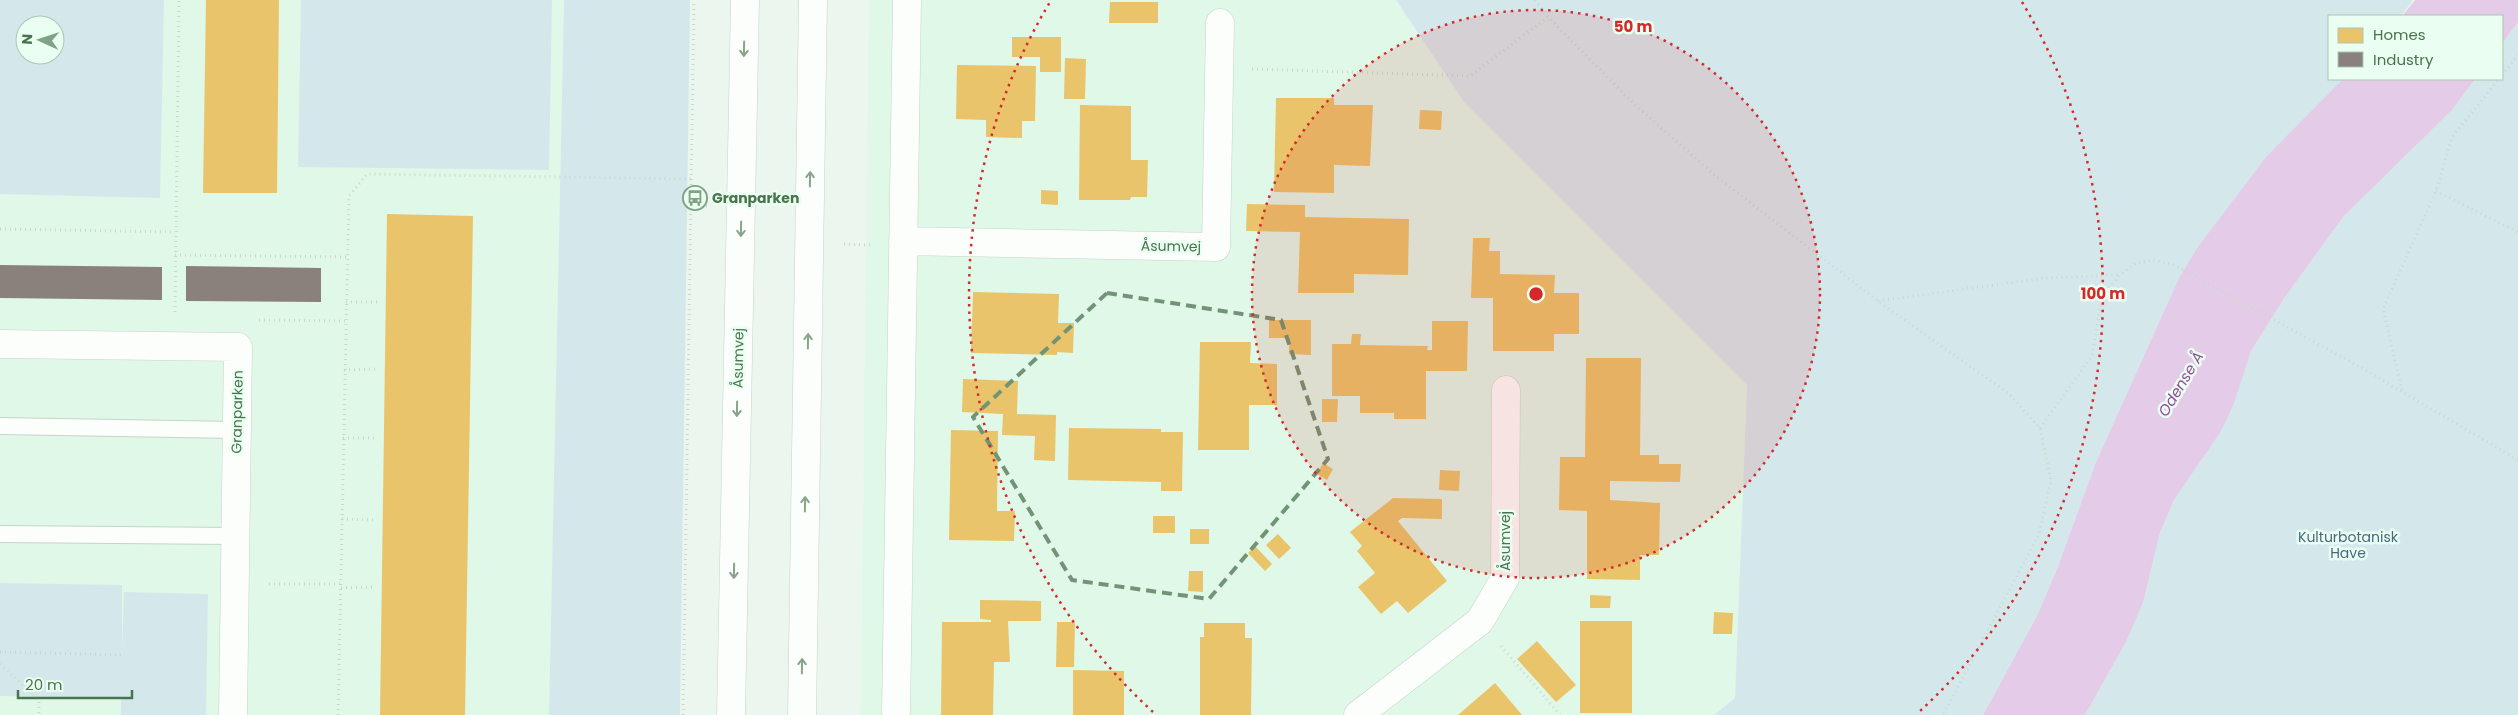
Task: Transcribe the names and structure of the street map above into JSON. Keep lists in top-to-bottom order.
{
  "streets": {
    "street": ["Åsumvej", "Granparken"]
  },
  "water": ["Odense Å"],
  "parks": ["Kulturbotanisk Have"],
  "places": {
    "bus stop": ["Granparken"]
  },
  "legend": ["Homes", "Industry"],
  "scale_bar": "20 m",
  "north": "left",
  "rings": ["50 m", "100 m"]
}
